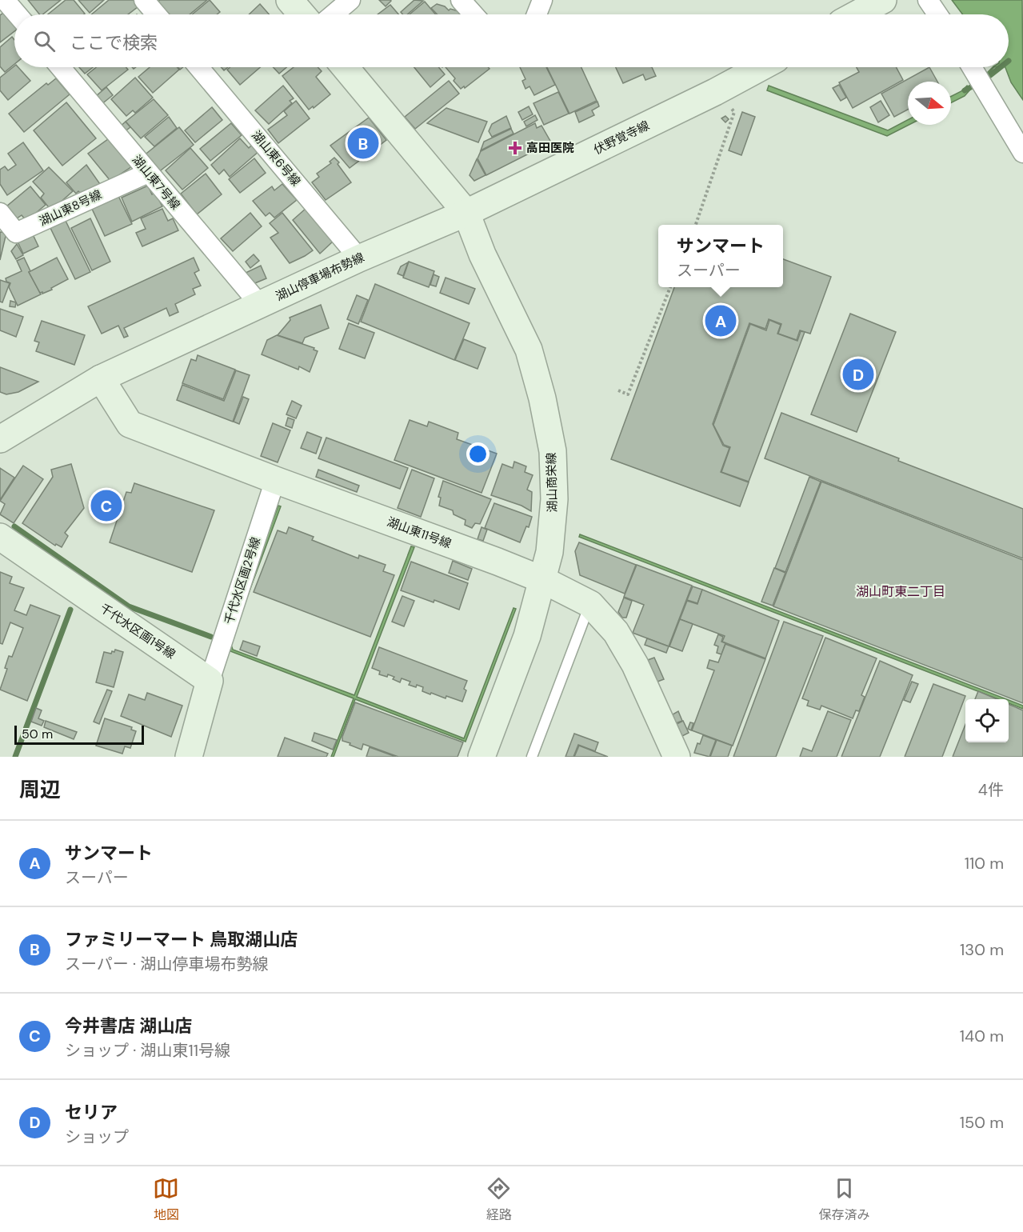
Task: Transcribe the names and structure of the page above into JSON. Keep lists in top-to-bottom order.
{
  "streets": {
    "street": [
      "伏野覚寺線",
      "湖山東6号線",
      "湖山東7号線",
      "湖山東8号線",
      "湖山停車場布勢線",
      "湖山商栄線",
      "湖山東11号線",
      "千代水区画2号線",
      "千代水区画1号線"
    ]
  },
  "crossings": [
    ["伏野覚寺線", "湖山停車場布勢線"],
    ["伏野覚寺線", "湖山商栄線"],
    ["湖山東6号線", "湖山停車場布勢線"],
    ["湖山東7号線", "湖山東8号線"],
    ["湖山東7号線", "湖山停車場布勢線"],
    ["湖山停車場布勢線", "湖山商栄線"],
    ["湖山停車場布勢線", "湖山東11号線"],
    ["湖山商栄線", "湖山東11号線"],
    ["湖山東11号線", "千代水区画2号線"],
    ["千代水区画2号線", "千代水区画1号線"]
  ],
  "districts": ["湖山町東二丁目"],
  "places": {
    "health": ["高田医院"]
  },
  "scale_bar": "50 m",
  "north": "right",
  "page": {
    "search": "ここで検索",
    "pins": [
      "B",
      "A",
      "D",
      "C"
    ],
    "popup": ["サンマート", "スーパー"],
    "scale": "50 m",
    "heading": ["周辺", "4件"],
    "list": [
      {
        "mark": "A",
        "name": "サンマート",
        "note": "スーパー",
        "value": "110 m"
      },
      {
        "mark": "B",
        "name": "ファミリーマート 鳥取湖山店",
        "note": "スーパー · 湖山停車場布勢線",
        "value": "130 m"
      },
      {
        "mark": "C",
        "name": "今井書店 湖山店",
        "note": "ショップ · 湖山東11号線",
        "value": "140 m"
      },
      {
        "mark": "D",
        "name": "セリア",
        "note": "ショップ",
        "value": "150 m"
      }
    ],
    "nav": ["地図", "経路", "保存済み"]
  }
}
